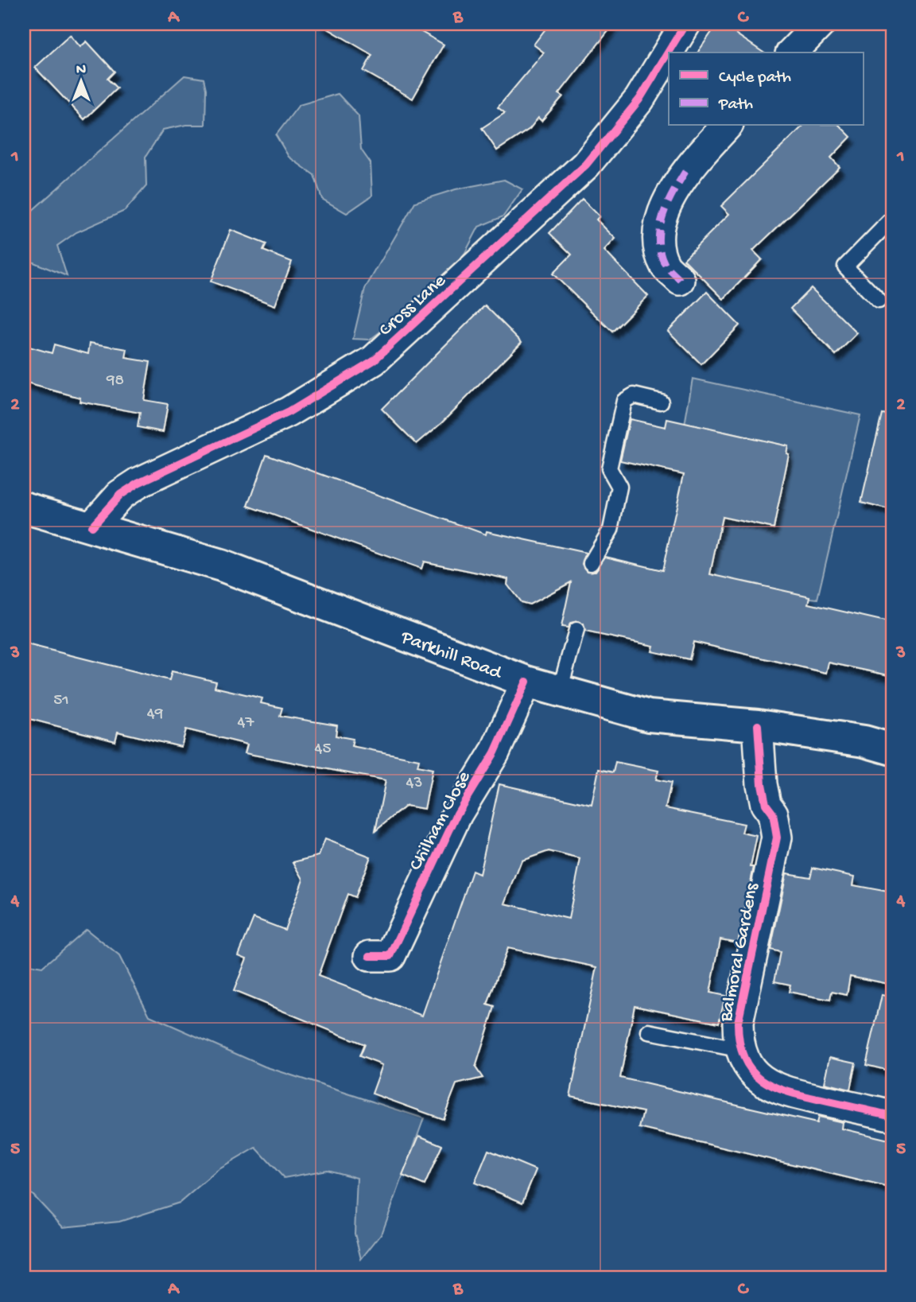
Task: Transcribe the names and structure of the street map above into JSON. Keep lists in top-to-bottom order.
{
  "streets": {
    "main road": ["Parkhill Road"],
    "street": ["Cross Lane", "Chilham Close", "Balmoral Gardens"]
  },
  "crossings": [
    ["Cross Lane", "Parkhill Road"],
    ["Parkhill Road", "Chilham Close"],
    ["Parkhill Road", "Balmoral Gardens"]
  ],
  "house_numbers": [
    "98",
    "51",
    "49",
    "47",
    "45",
    "43"
  ],
  "legend": ["Cycle path", "Path"],
  "north": "top",
  "grid": {
    "columns": ["A", "B", "C"],
    "rows": [
      "1",
      "2",
      "3",
      "4",
      "5"
    ]
  }
}
